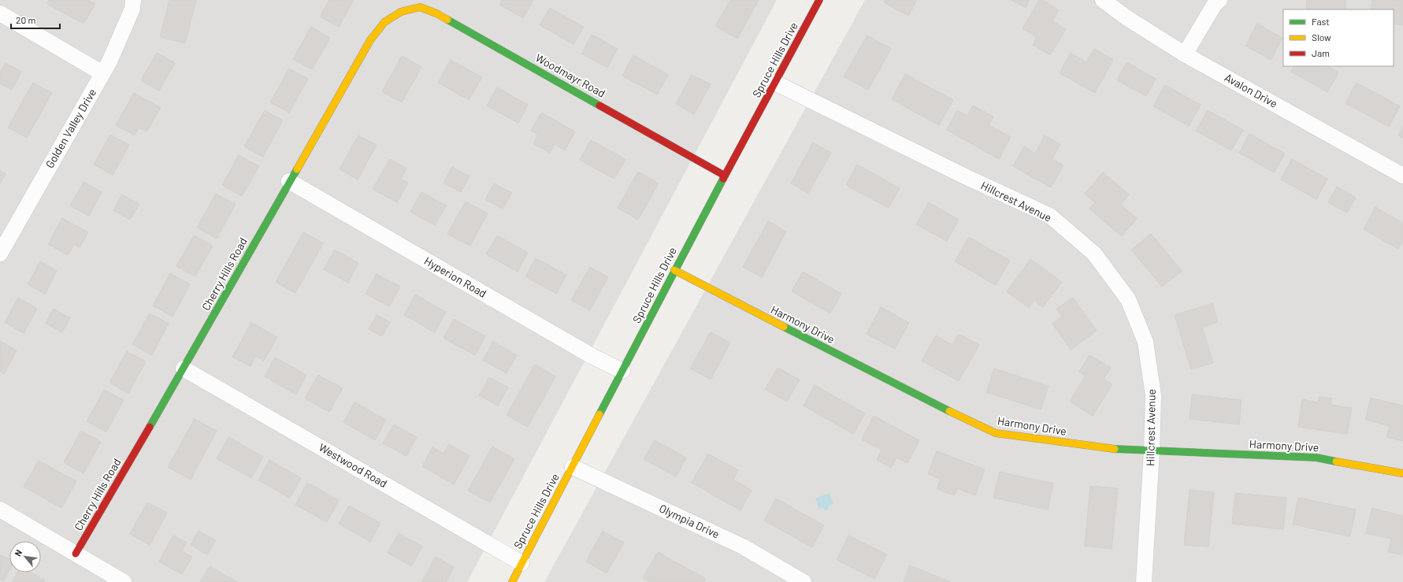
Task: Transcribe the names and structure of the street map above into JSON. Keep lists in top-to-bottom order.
{
  "streets": {
    "street": [
      "Spruce Hills Drive",
      "Woodmayr Road",
      "Avalon Drive",
      "Golden Valley Drive",
      "Hillcrest Avenue",
      "Cherry Hills Road",
      "Hyperion Road",
      "Harmony Drive",
      "Westwood Road",
      "Olympia Drive"
    ]
  },
  "crossings": [
    ["Spruce Hills Drive", "Woodmayr Road"],
    ["Spruce Hills Drive", "Hillcrest Avenue"],
    ["Spruce Hills Drive", "Hyperion Road"],
    ["Spruce Hills Drive", "Harmony Drive"],
    ["Spruce Hills Drive", "Westwood Road"],
    ["Spruce Hills Drive", "Olympia Drive"],
    ["Woodmayr Road", "Cherry Hills Road"],
    ["Hillcrest Avenue", "Harmony Drive"],
    ["Cherry Hills Road", "Hyperion Road"],
    ["Cherry Hills Road", "Westwood Road"]
  ],
  "legend": ["Fast", "Slow", "Jam"],
  "scale_bar": "20 m",
  "north": "top left"
}
